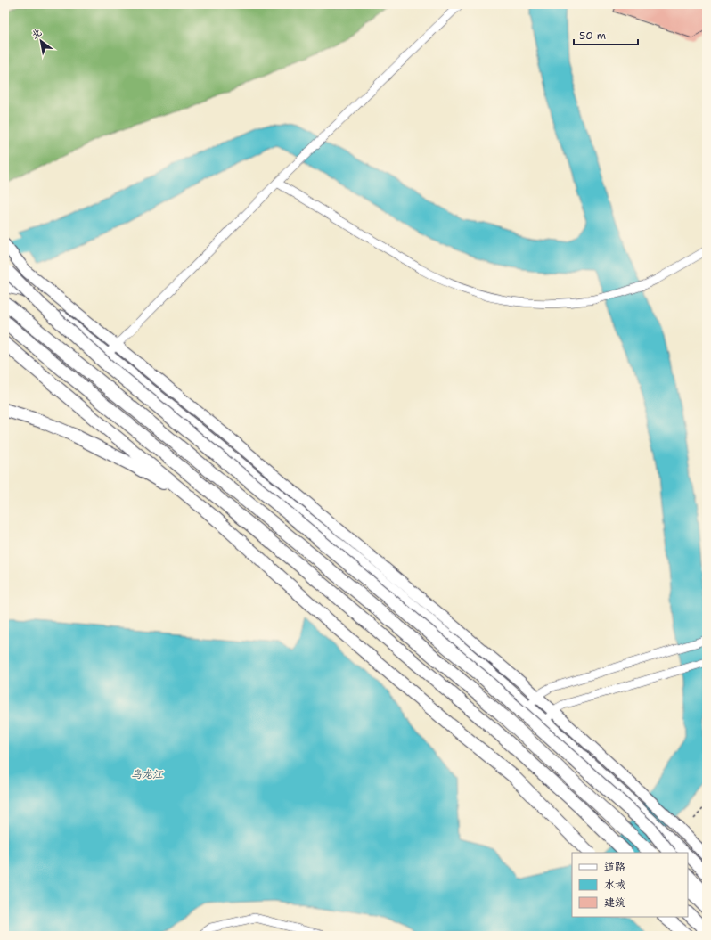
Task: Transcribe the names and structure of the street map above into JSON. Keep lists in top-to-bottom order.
{
  "water": ["乌龙江"],
  "legend": ["道路", "水域", "建筑"],
  "scale_bar": "50 m",
  "north": "top left"
}
